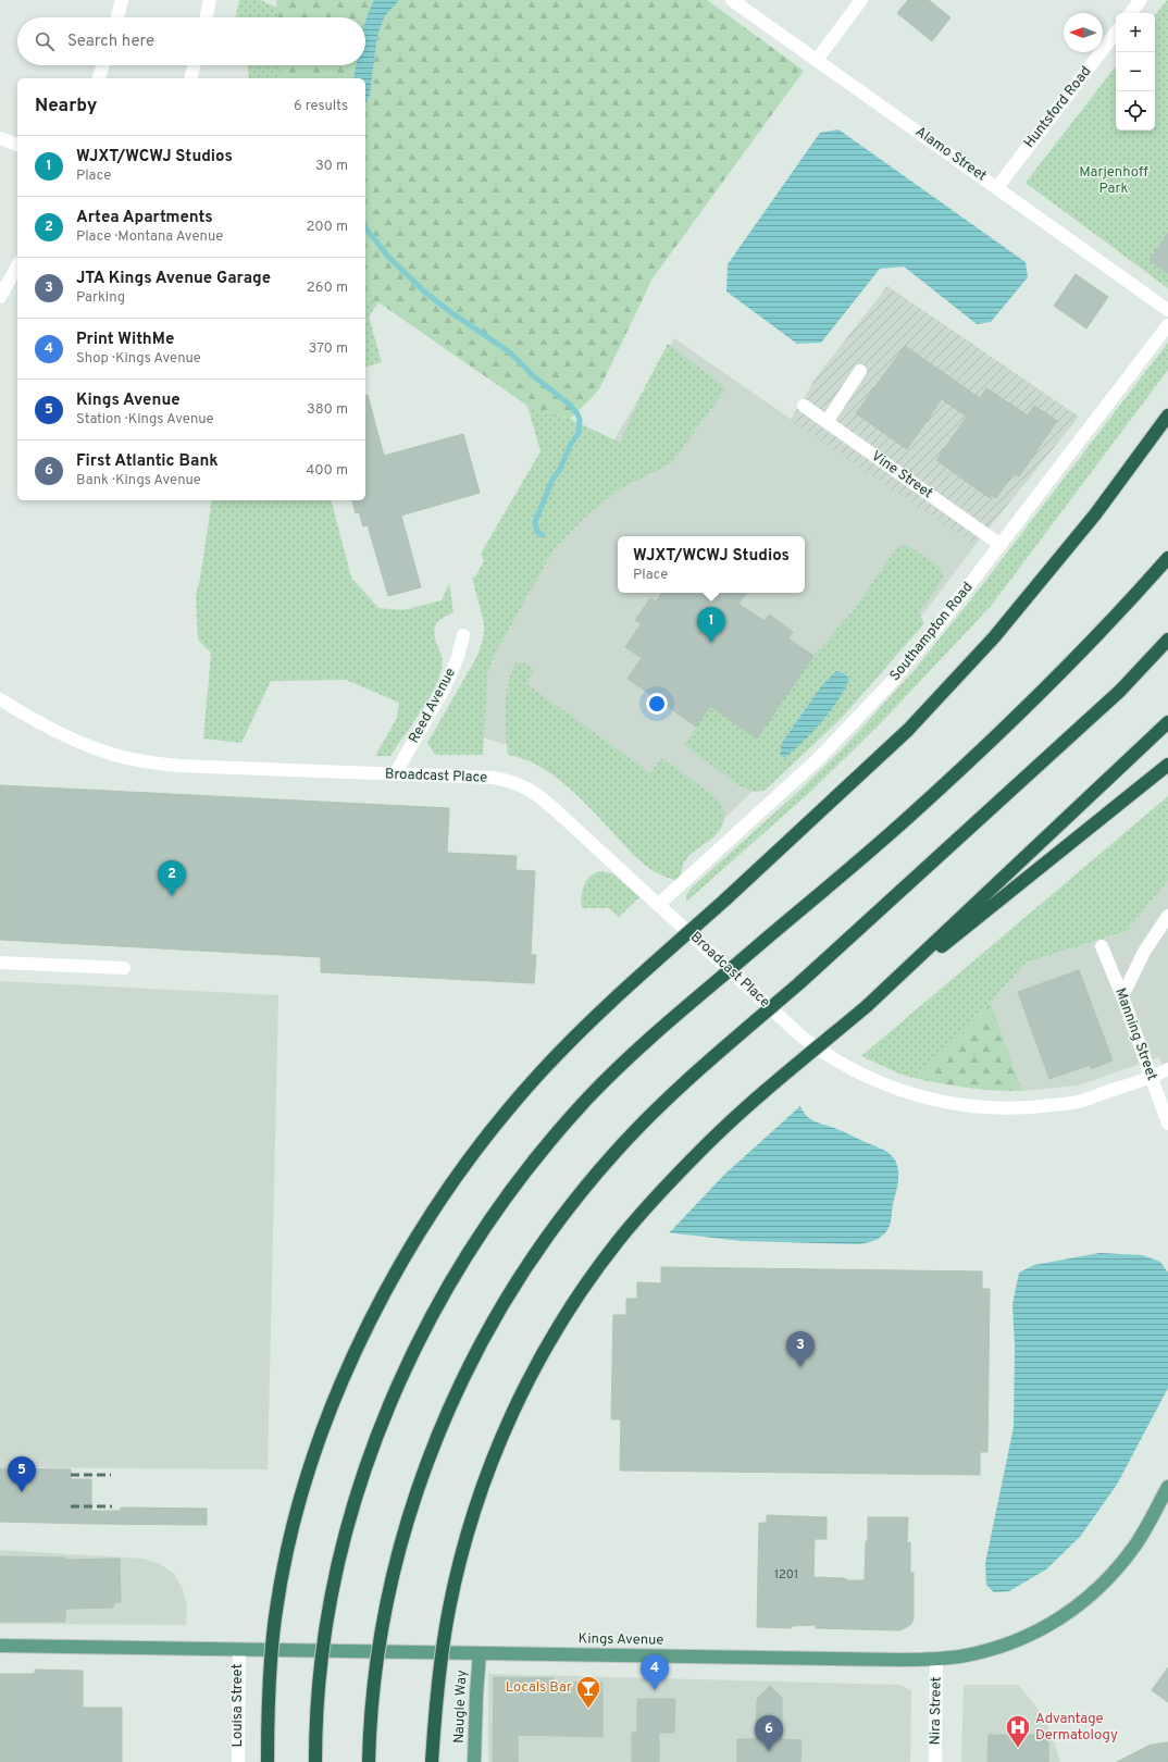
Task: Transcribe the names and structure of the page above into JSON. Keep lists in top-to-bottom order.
{
  "streets": {
    "main road": ["Kings Avenue", "Naugle Way"],
    "street": [
      "Huntsford Road",
      "Alamo Street",
      "Vine Street",
      "Southampton Road",
      "Reed Avenue",
      "Broadcast Place",
      "Manning Street",
      "Louisa Street",
      "Nira Street"
    ]
  },
  "crossings": [
    ["Huntsford Road", "Alamo Street"],
    ["Vine Street", "Southampton Road"],
    ["Southampton Road", "Broadcast Place"],
    ["Reed Avenue", "Broadcast Place"],
    ["Broadcast Place", "Manning Street"],
    ["Kings Avenue", "Louisa Street"],
    ["Kings Avenue", "Naugle Way"],
    ["Kings Avenue", "Nira Street"]
  ],
  "parks": ["Marjenhoff Park"],
  "places": {
    "bar": ["Locals Bar"],
    "hospital": ["Advantage Dermatology"]
  },
  "house_numbers": ["1201"],
  "north": "left",
  "page": {
    "map_buttons": ["+", "−"],
    "search": "Search here",
    "heading": ["Nearby", "6 results"],
    "list": [
      {
        "mark": "1",
        "name": "WJXT/WCWJ Studios",
        "note": "Place",
        "value": "30 m"
      },
      {
        "mark": "2",
        "name": "Artea Apartments",
        "note": "Place · Montana Avenue",
        "value": "200 m"
      },
      {
        "mark": "3",
        "name": "JTA Kings Avenue Garage",
        "note": "Parking",
        "value": "260 m"
      },
      {
        "mark": "4",
        "name": "Print WithMe",
        "note": "Shop · Kings Avenue",
        "value": "370 m"
      },
      {
        "mark": "5",
        "name": "Kings Avenue",
        "note": "Station · Kings Avenue",
        "value": "380 m"
      },
      {
        "mark": "6",
        "name": "First Atlantic Bank",
        "note": "Bank · Kings Avenue",
        "value": "400 m"
      }
    ],
    "popup": ["WJXT/WCWJ Studios", "Place"],
    "pins": [
      "1",
      "2",
      "3",
      "5",
      "4",
      "6"
    ]
  }
}
